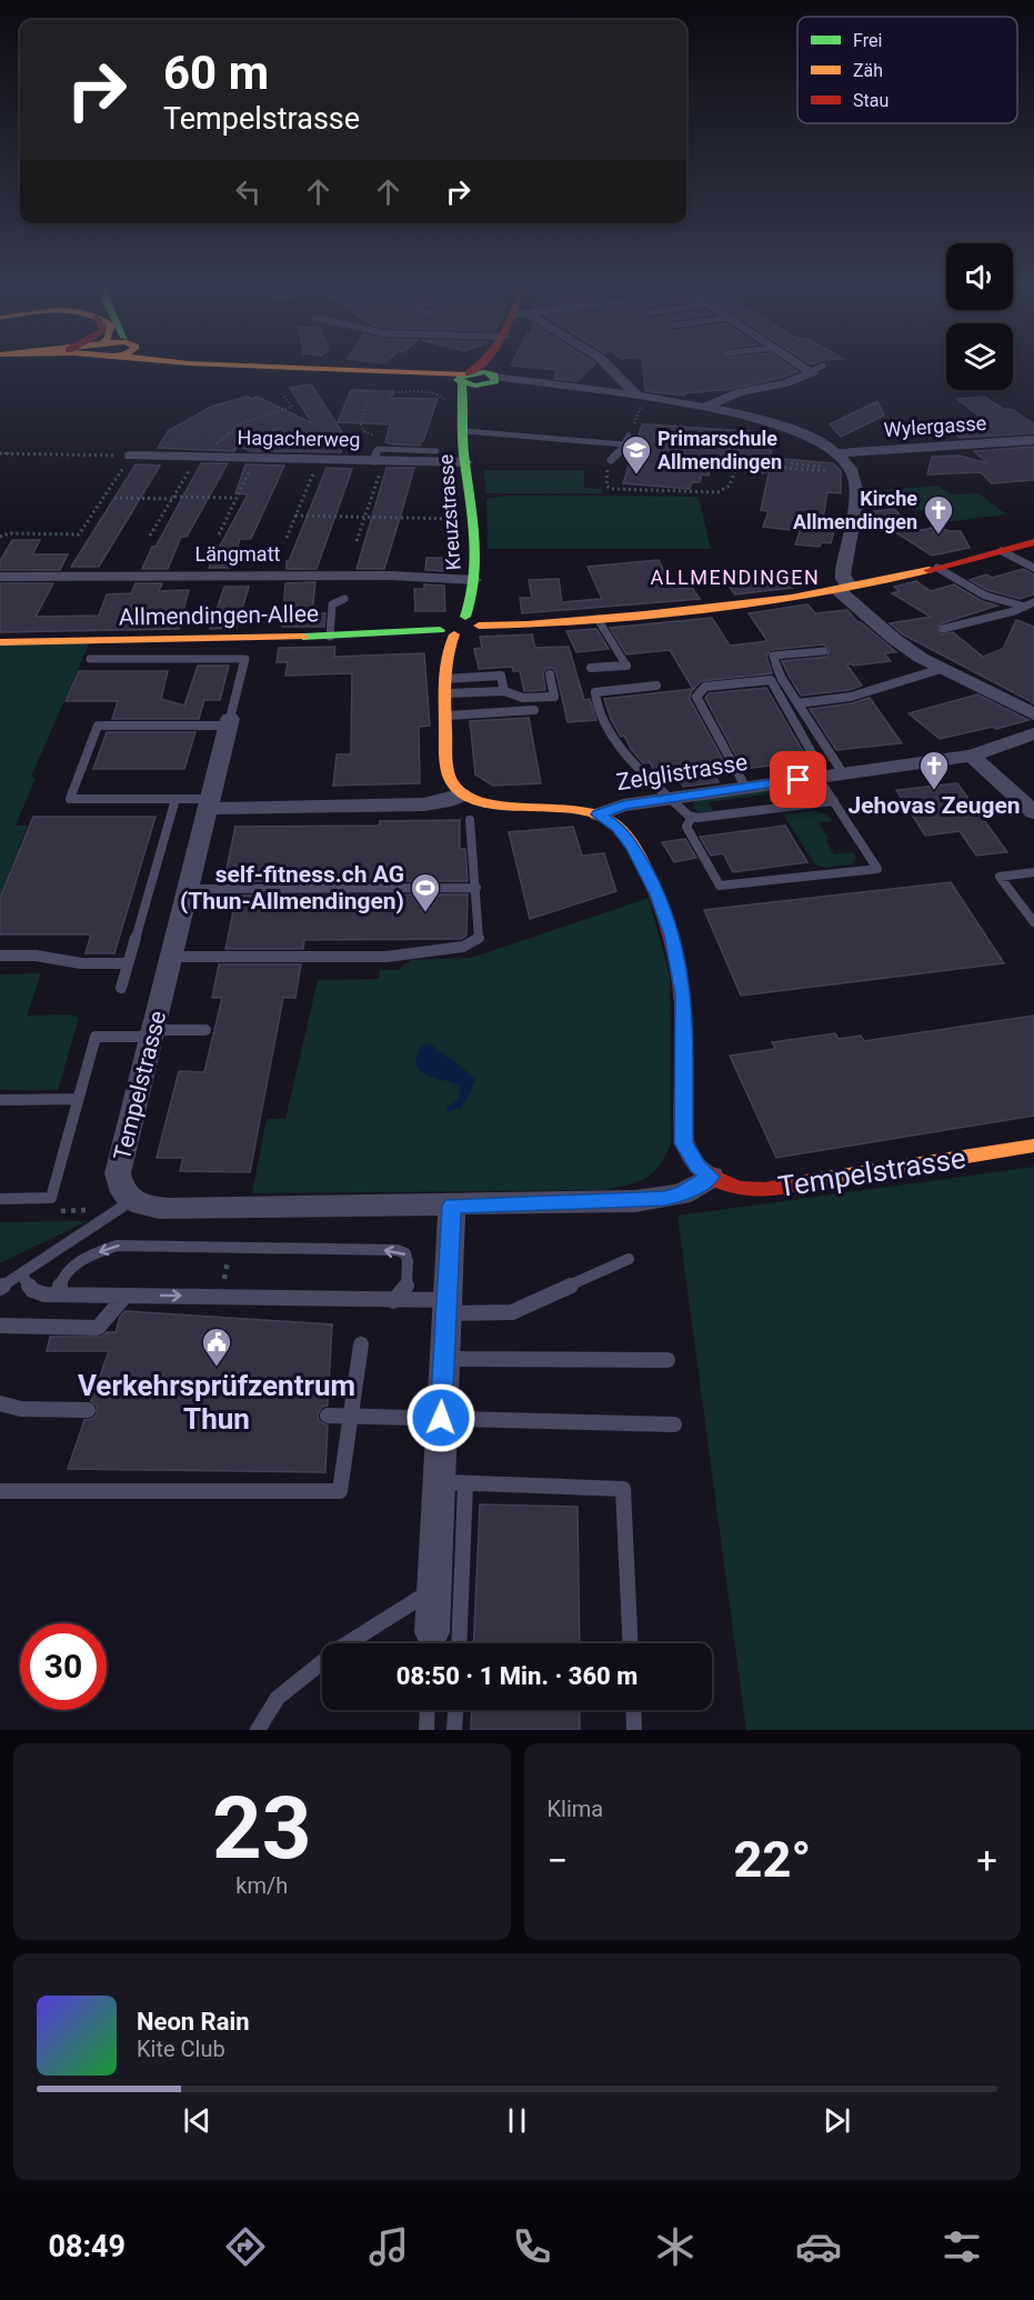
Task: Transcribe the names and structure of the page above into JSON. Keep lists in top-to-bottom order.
{
  "streets": {
    "main road": ["Kreuzstrasse", "Allmendingen-Allee", "Tempelstrasse"],
    "street": [
      "Wylergasse",
      "Hagacherweg",
      "Längmatt",
      "Zelglistrasse"
    ]
  },
  "crossings": [
    ["Hagacherweg", "Kreuzstrasse"],
    ["Kreuzstrasse", "Längmatt"],
    ["Zelglistrasse", "Tempelstrasse"]
  ],
  "districts": ["ALLMENDINGEN"],
  "places": {
    "school or university": ["Primarschule Allmendingen"],
    "church": ["Kirche Allmendingen", "Jehovas Zeugen"],
    "sports": ["self-fitness.ch AG (Thun-Allmendingen)"],
    "public building": ["Verkehrsprüfzentrum Thun"]
  },
  "legend": ["Frei", "Zäh", "Stau"],
  "page": {
    "turn": ["60 m", "Tempelstrasse"],
    "limit": "30",
    "trip": "08:50 · 1 Min. · 360 m",
    "tile": [
      ["23", "km/h"],
      "Klima"
    ],
    "heat": ["−", "22°", "+"],
    "song": ["Neon Rain", "Kite Club"],
    "tabs": "08:49"
  }
}
